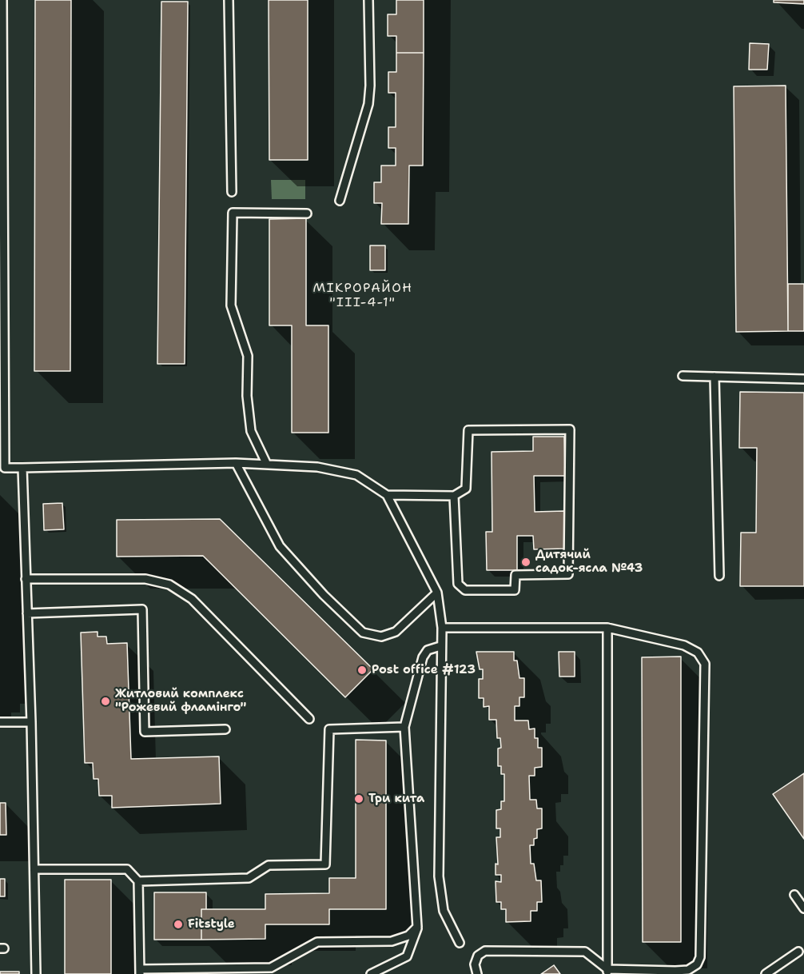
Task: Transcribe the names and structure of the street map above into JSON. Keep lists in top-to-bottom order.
{
  "districts": ["МІКРОРАЙОН \"ІІІ-4-1\""],
  "places": [
    "Дитячий садок-ясла №43",
    "Post office #123",
    "Житловий комплекс \"Рожевий фламінго\"",
    "Три кита",
    "Fitstyle"
  ]
}
